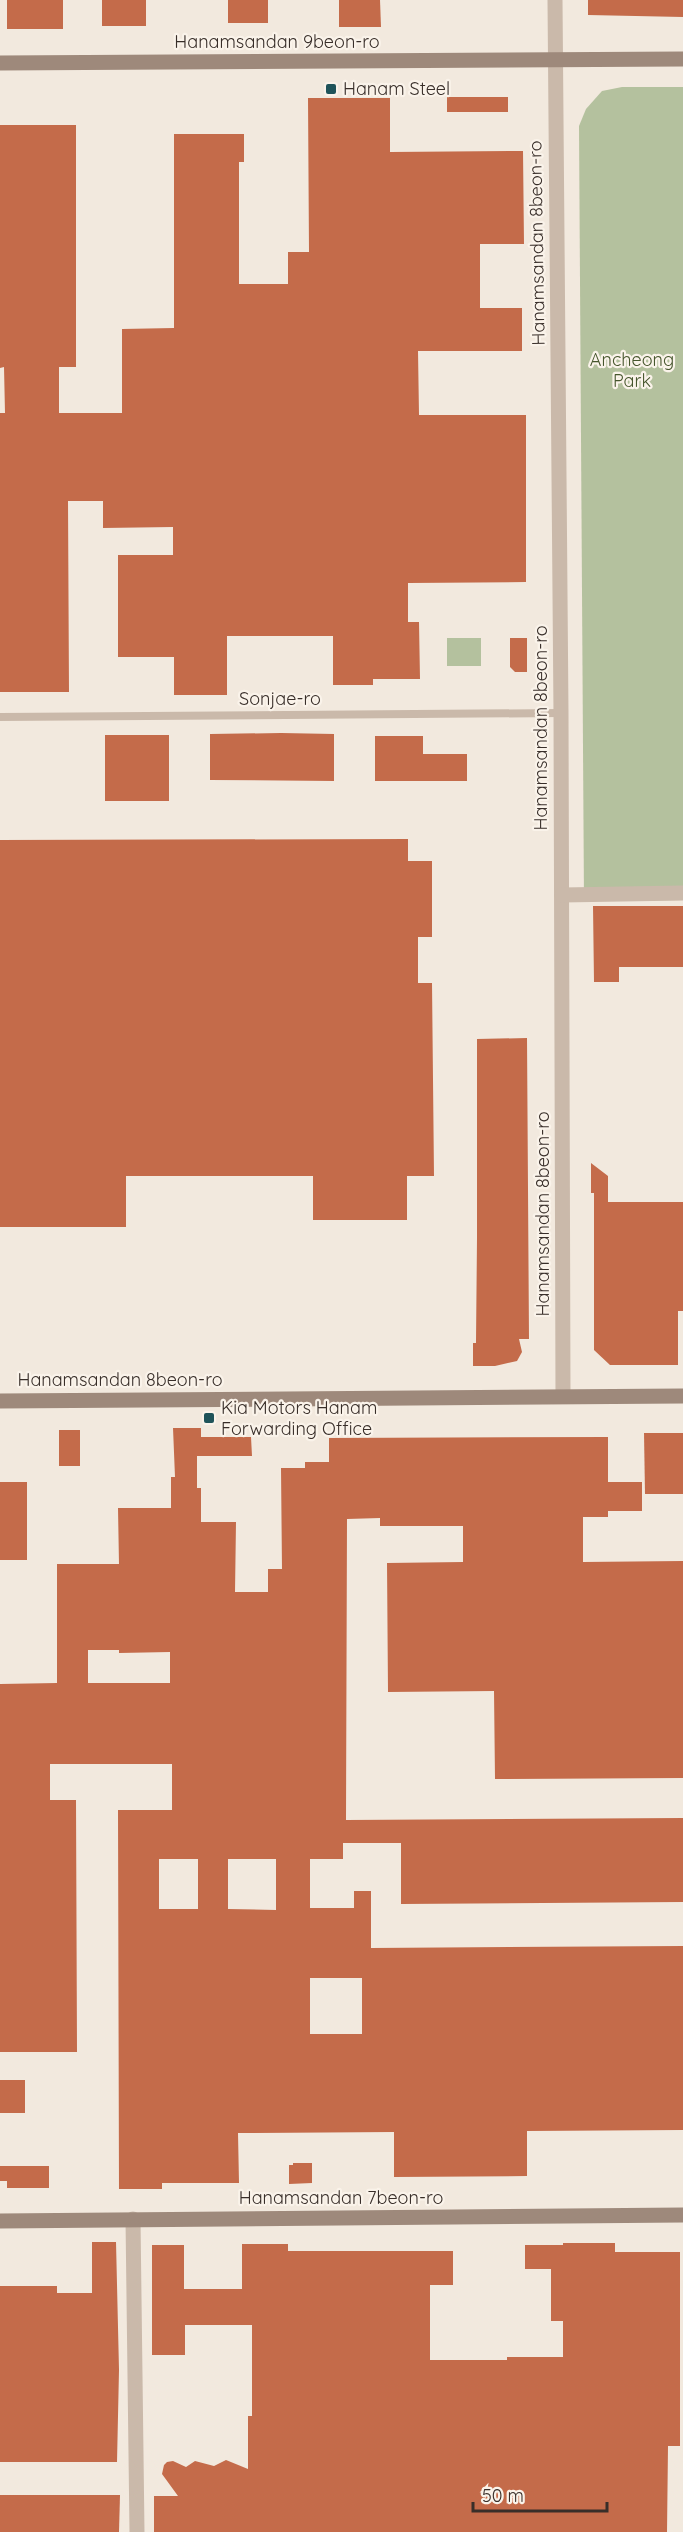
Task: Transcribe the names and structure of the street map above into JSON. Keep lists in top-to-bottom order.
{
  "streets": {
    "street": ["Hanamsandan 9beon-ro", "Hanamsandan 8beon-ro", "Hanamsandan 7beon-ro"],
    "lane": ["Sonjae-ro"]
  },
  "crossings": [
    ["Hanamsandan 9beon-ro", "Hanamsandan 8beon-ro"],
    ["Hanamsandan 8beon-ro", "Sonjae-ro"]
  ],
  "parks": ["Ancheong Park"],
  "places": {
    "transit": ["Hanam Steel", "Kia Motors Hanam Forwarding Office"]
  },
  "scale_bar": "50 m"
}
